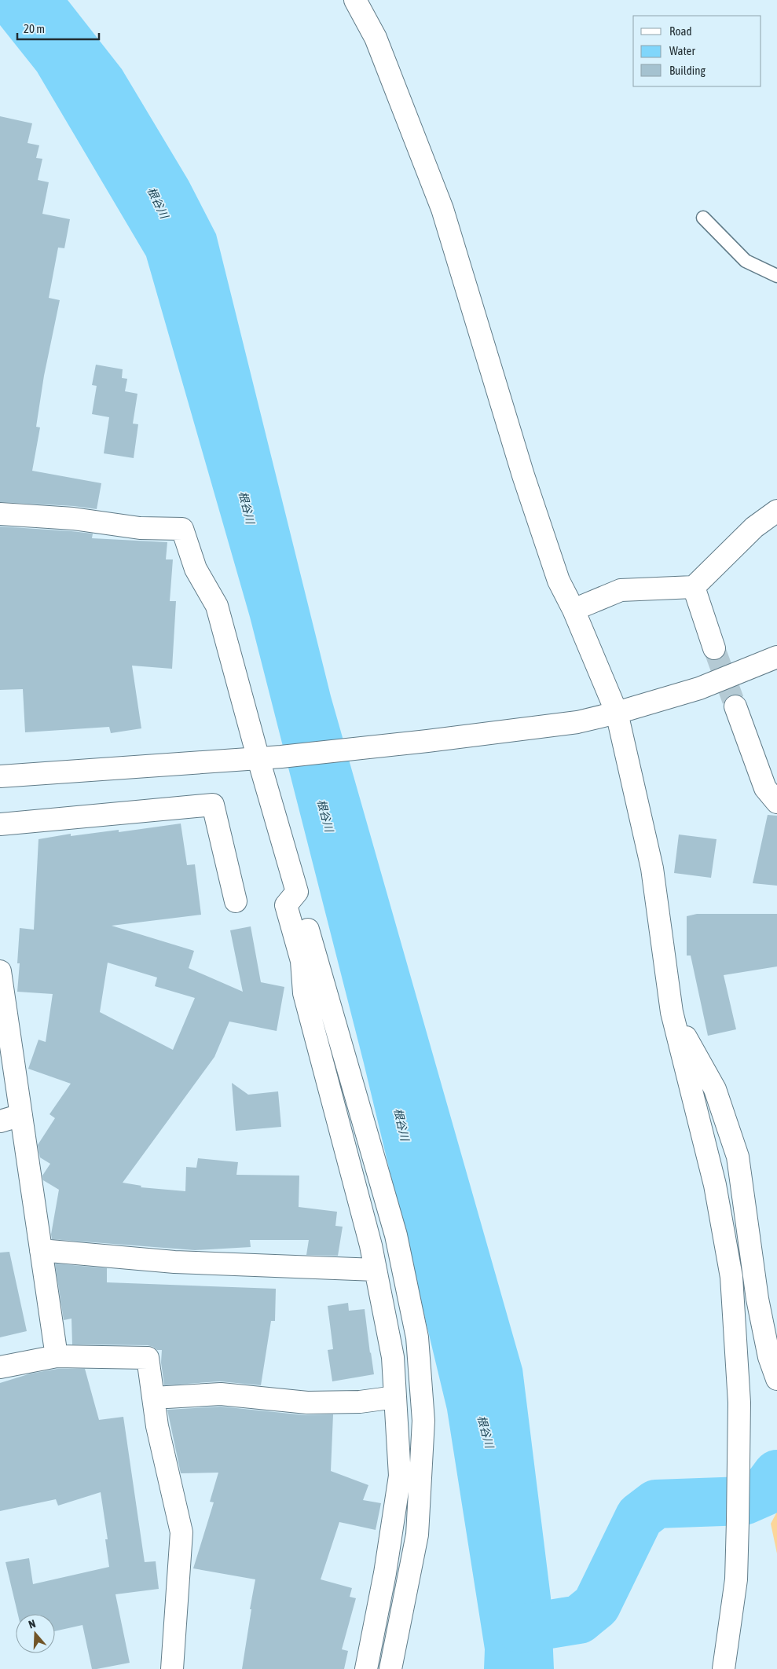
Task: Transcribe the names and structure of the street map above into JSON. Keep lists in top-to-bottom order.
{
  "water": ["根谷川"],
  "legend": ["Road", "Water", "Building"],
  "scale_bar": "20 m",
  "north": "top"
}
